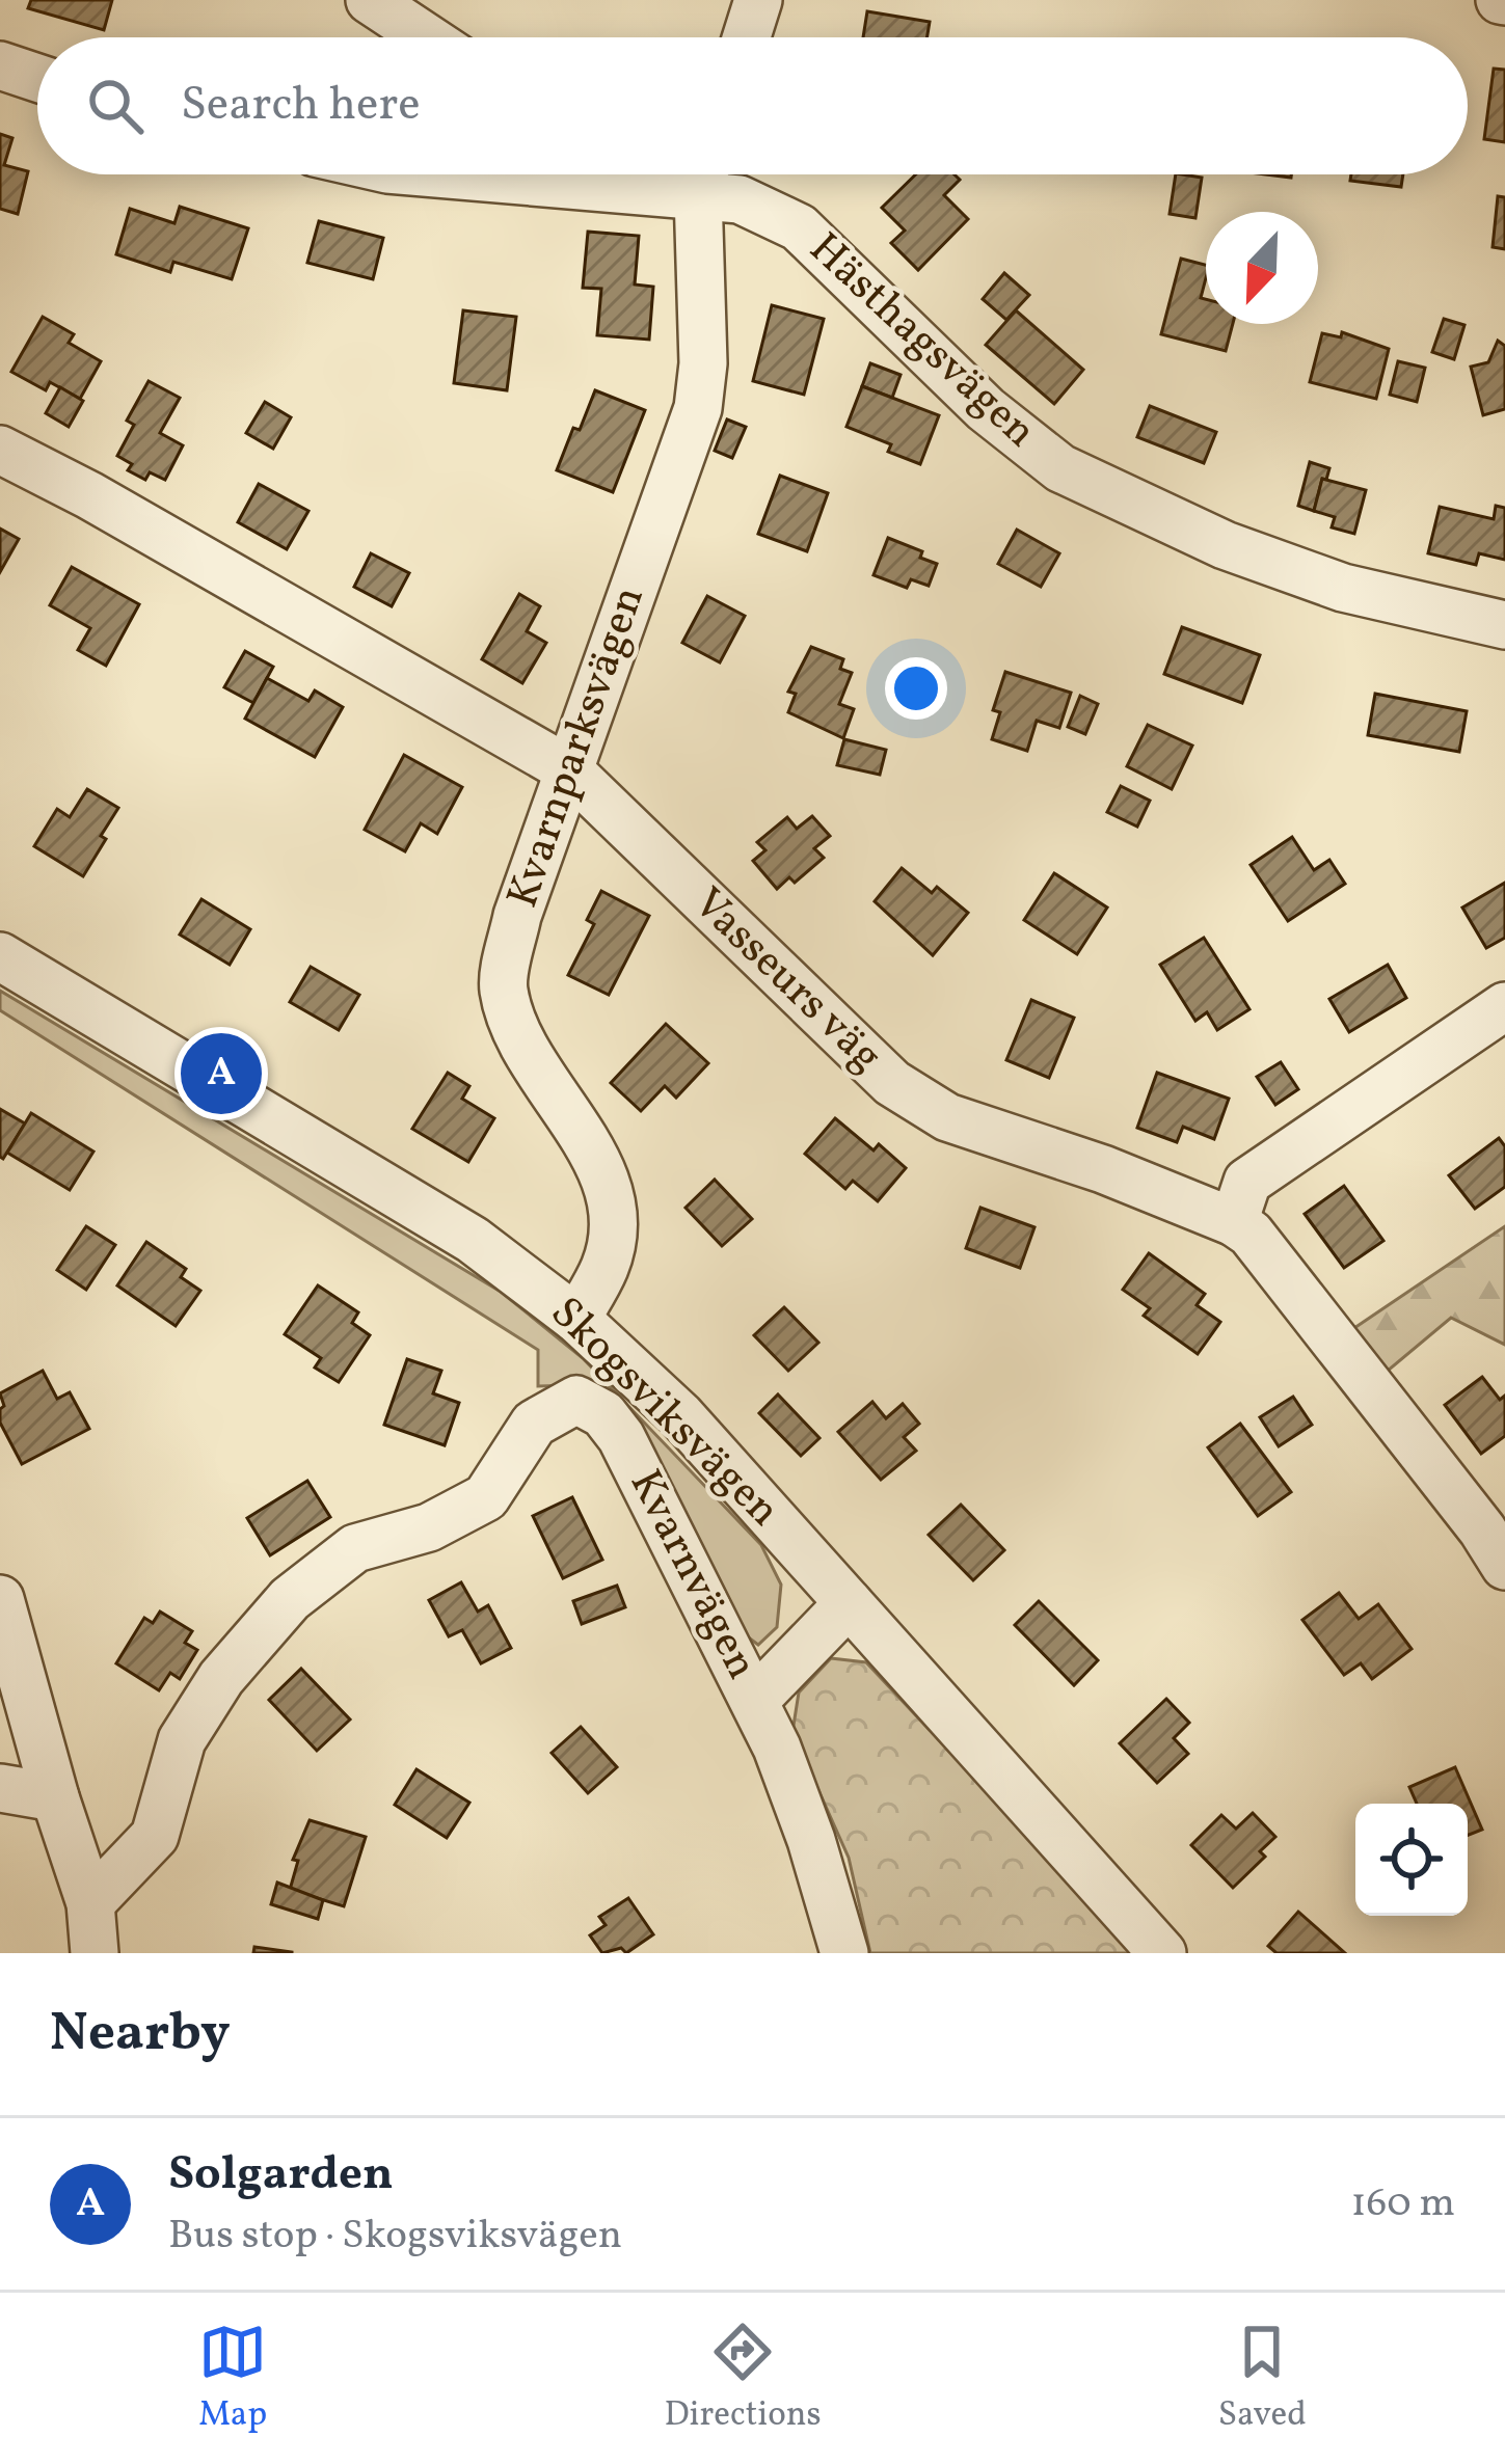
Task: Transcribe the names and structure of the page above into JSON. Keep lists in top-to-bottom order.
{
  "streets": {
    "street": [
      "Hästhagsvägen",
      "Kvarnparksvägen",
      "Vasseurs väg",
      "Skogsviksvägen",
      "Kvarnvägen"
    ]
  },
  "crossings": [
    ["Kvarnparksvägen", "Vasseurs väg"],
    ["Kvarnparksvägen", "Skogsviksvägen"],
    ["Skogsviksvägen", "Kvarnvägen"]
  ],
  "north": "bottom left",
  "page": {
    "search": "Search here",
    "pins": "A",
    "heading": "Nearby",
    "list": [
      {
        "mark": "A",
        "name": "Solgarden",
        "note": "Bus stop · Skogsviksvägen",
        "value": "160 m"
      }
    ],
    "nav": ["Map", "Directions", "Saved"]
  }
}
